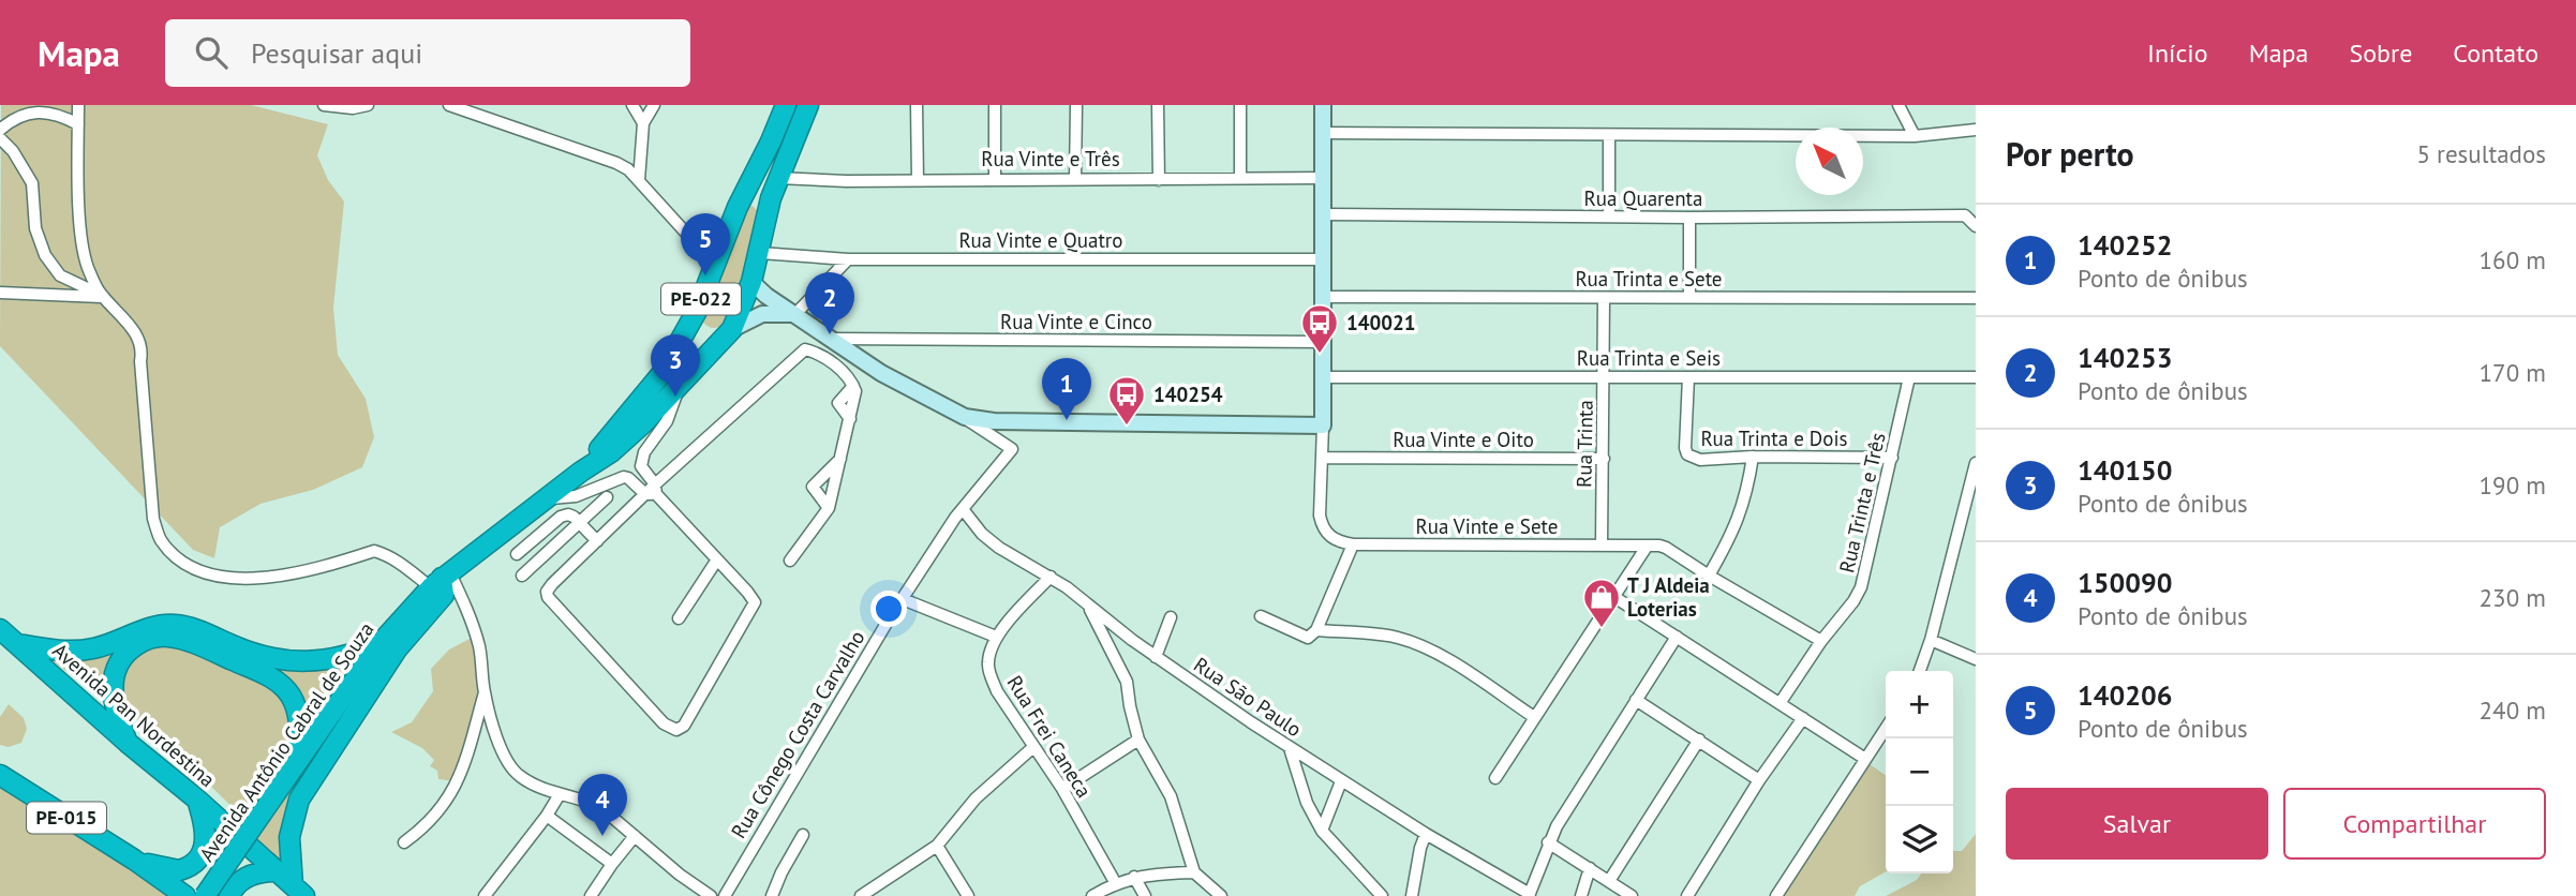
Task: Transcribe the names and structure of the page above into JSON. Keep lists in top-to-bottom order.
{
  "streets": {
    "highway": [
      "PE-022",
      "Avenida Pan Nordestina",
      "Avenida Antônio Cabral de Souza",
      "PE-015"
    ],
    "street": [
      "Rua Vinte e Três",
      "Rua Quarenta",
      "Rua Vinte e Quatro",
      "Rua Trinta e Sete",
      "Rua Vinte e Cinco",
      "Rua Trinta e Seis",
      "Rua Trinta e Dois",
      "Rua Vinte e Oito",
      "Rua Trinta",
      "Rua Trinta e Três",
      "Rua Vinte e Sete",
      "Rua São Paulo",
      "Rua Cônego Costa Carvalho",
      "Rua Frei Caneca"
    ]
  },
  "crossings": [
    ["Rua Vinte e Três", "Avenida Antônio Cabral de Souza"],
    ["Rua Vinte e Quatro", "Avenida Antônio Cabral de Souza"],
    ["Rua Trinta e Sete", "Rua Trinta"],
    ["Rua Trinta e Seis", "Rua Trinta e Dois"],
    ["Rua Trinta e Seis", "Rua Trinta"],
    ["Rua Trinta e Seis", "Rua Trinta e Três"],
    ["Rua Trinta e Dois", "Rua Trinta e Três"],
    ["Rua Vinte e Oito", "Rua Trinta"],
    ["Rua Vinte e Oito", "Rua Vinte e Sete"],
    ["Rua Trinta", "Rua Vinte e Sete"],
    ["Rua Trinta e Três", "Rua Vinte e Sete"],
    ["Rua São Paulo", "Rua Cônego Costa Carvalho"]
  ],
  "places": {
    "bus stop": ["140021", "140254"],
    "shop": ["T J Aldeia Loterias"]
  },
  "north": "top left",
  "page": {
    "header": "Mapa",
    "search": "Pesquisar aqui",
    "nav": [
      "Início",
      "Mapa",
      "Sobre",
      "Contato"
    ],
    "heading": ["Por perto", "5 resultados"],
    "list": [
      {
        "mark": "1",
        "name": "140252",
        "note": "Ponto de ônibus",
        "value": "160 m"
      },
      {
        "mark": "2",
        "name": "140253",
        "note": "Ponto de ônibus",
        "value": "170 m"
      },
      {
        "mark": "3",
        "name": "140150",
        "note": "Ponto de ônibus",
        "value": "190 m"
      },
      {
        "mark": "4",
        "name": "150090",
        "note": "Ponto de ônibus",
        "value": "230 m"
      },
      {
        "mark": "5",
        "name": "140206",
        "note": "Ponto de ônibus",
        "value": "240 m"
      }
    ],
    "pins": [
      "5",
      "2",
      "3",
      "1",
      "4"
    ],
    "map_buttons": ["+", "−"],
    "buttons": ["Salvar", "Compartilhar"]
  }
}
